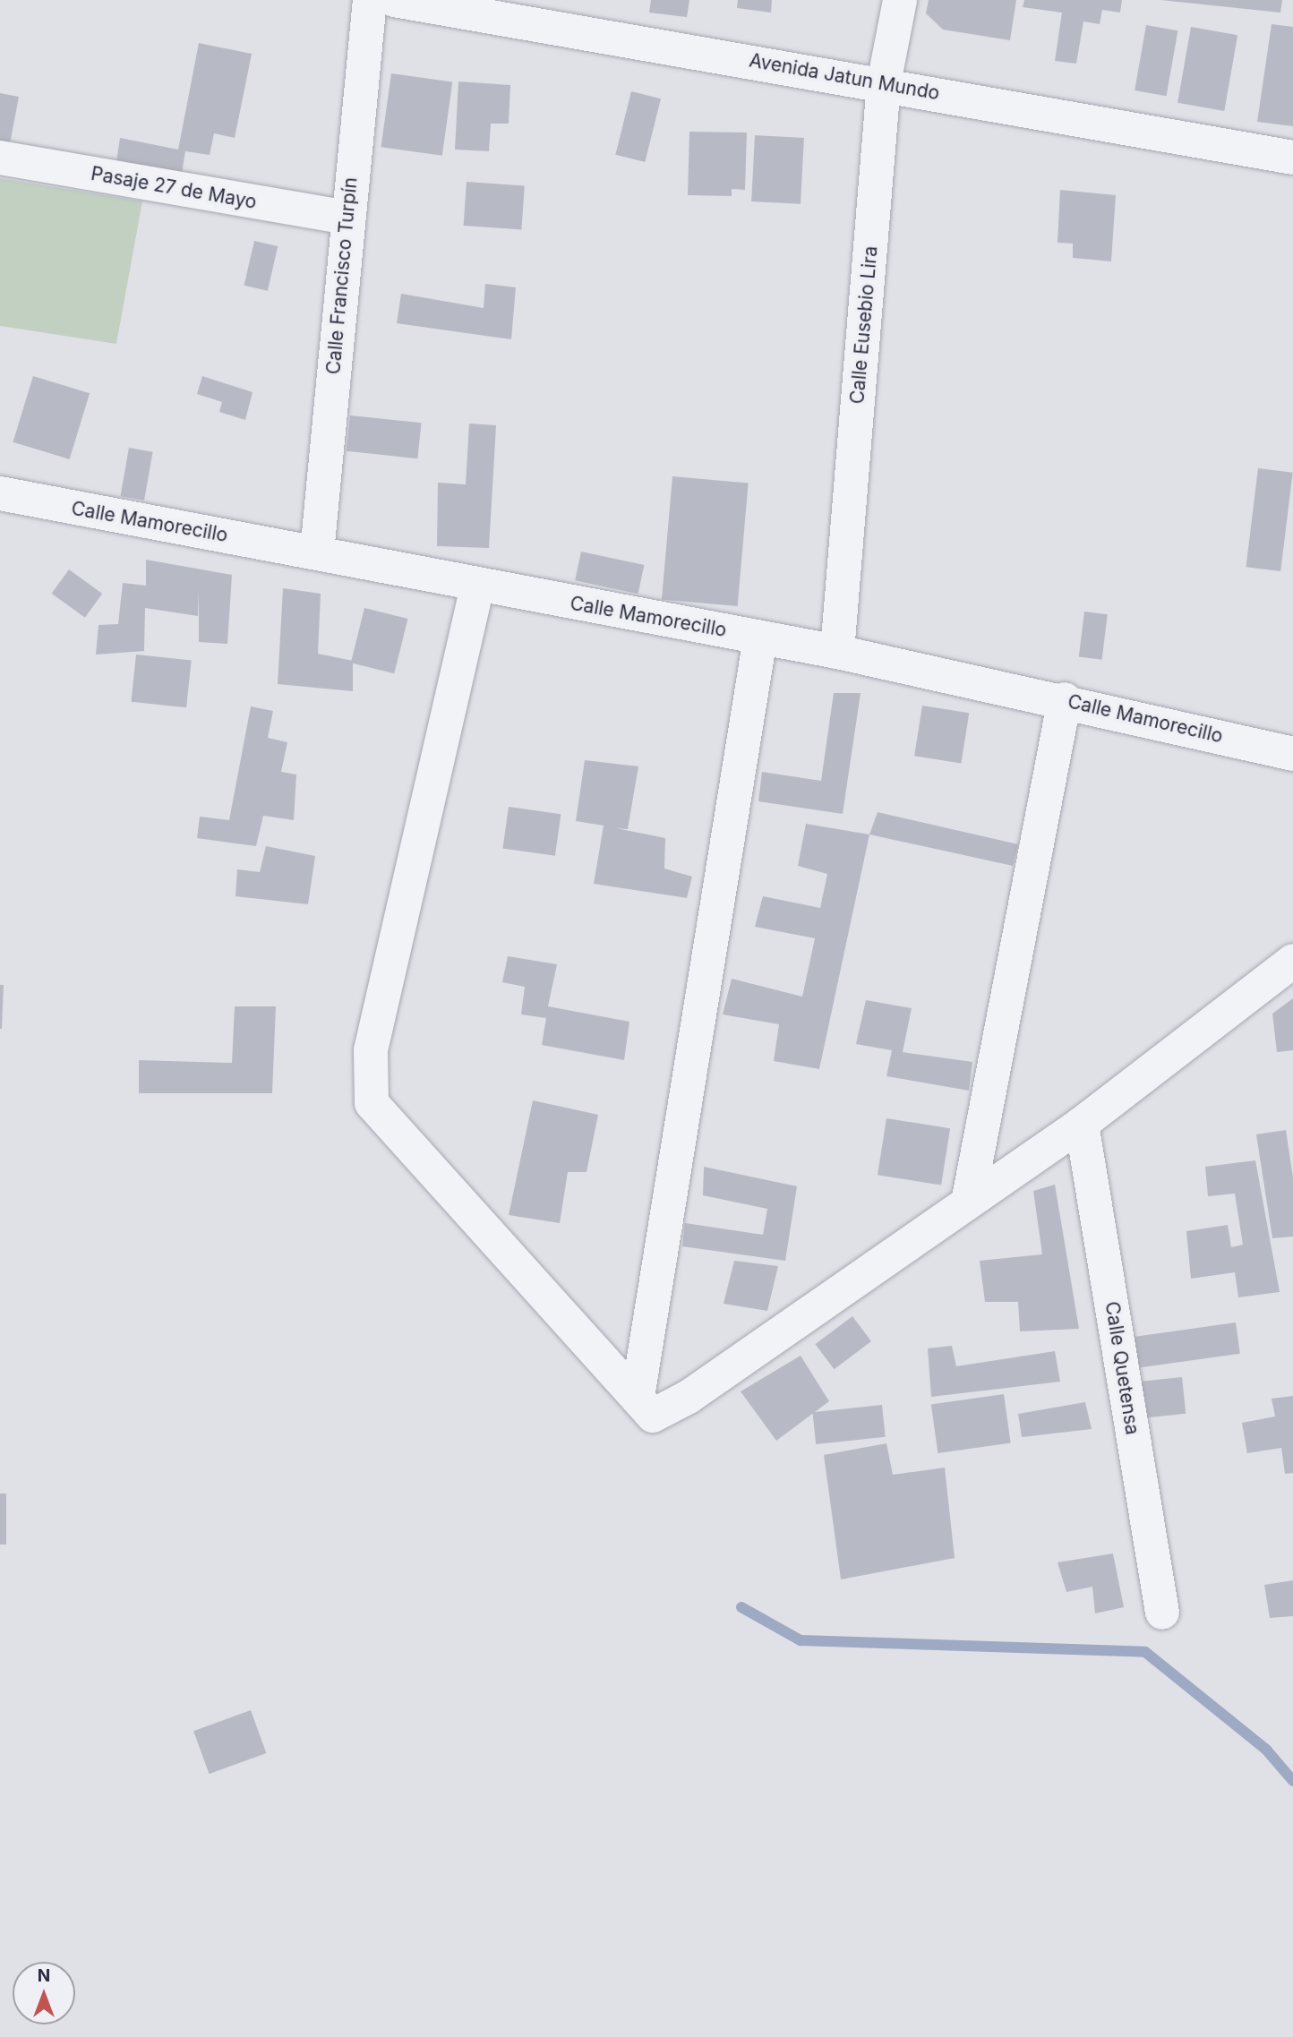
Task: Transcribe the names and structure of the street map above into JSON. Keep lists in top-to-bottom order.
{
  "streets": {
    "street": [
      "Avenida Jatun Mundo",
      "Pasaje 27 de Mayo",
      "Calle Francisco Turpín",
      "Calle Eusebio Lira",
      "Calle Mamorecillo",
      "Calle Quetensa"
    ]
  },
  "crossings": [
    ["Avenida Jatun Mundo", "Calle Eusebio Lira"],
    ["Pasaje 27 de Mayo", "Calle Francisco Turpín"],
    ["Calle Francisco Turpín", "Calle Mamorecillo"],
    ["Calle Eusebio Lira", "Calle Mamorecillo"]
  ],
  "north": "top"
}
